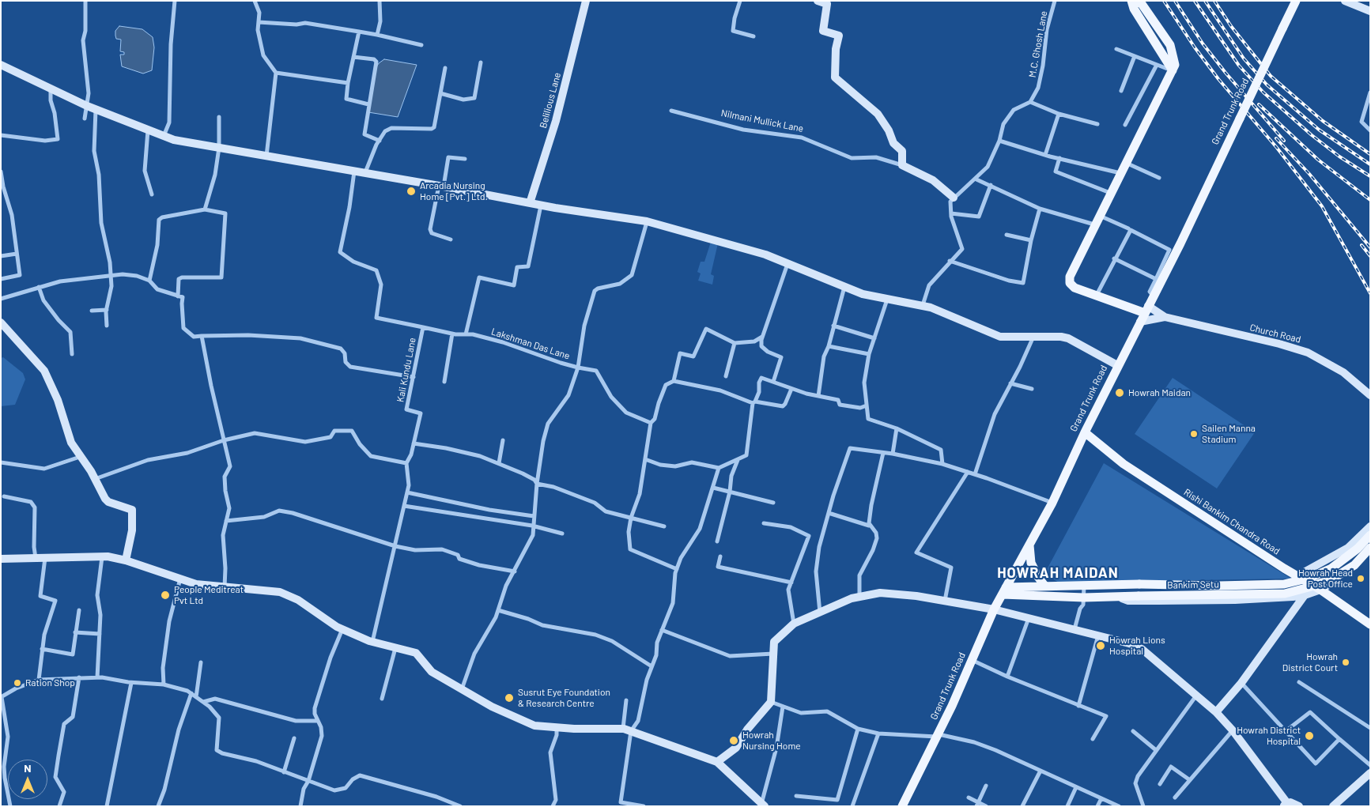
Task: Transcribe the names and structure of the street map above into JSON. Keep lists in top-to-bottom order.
{
  "streets": {
    "main road": [
      "Belilious Lane",
      "Grand Trunk Road",
      "Nilmani Mullick Lane",
      "Church Road",
      "Rishi Bankim Chandra Road",
      "Bankim Setu"
    ],
    "street": ["M.C. Ghosh Lane", "Lakshman Das Lane", "Kali Kundu Lane"]
  },
  "crossings": [
    ["Grand Trunk Road", "Rishi Bankim Chandra Road"],
    ["Grand Trunk Road", "Bankim Setu"],
    ["Lakshman Das Lane", "Kali Kundu Lane"]
  ],
  "districts": ["HOWRAH MAIDAN"],
  "places": [
    "Arcadia Nursing Home [Pvt.] Ltd.",
    "Howrah Maidan",
    "Sailen Manna Stadium",
    "Howrah Head Post Office",
    "People Meditreat Pvt Ltd",
    "Howrah Lions Hospital",
    "Howrah District Court",
    "Ration Shop",
    "Susrut Eye Foundation & Research Centre",
    "Howrah District Hospital",
    "Howrah Nursing Home"
  ],
  "north": "top"
}
